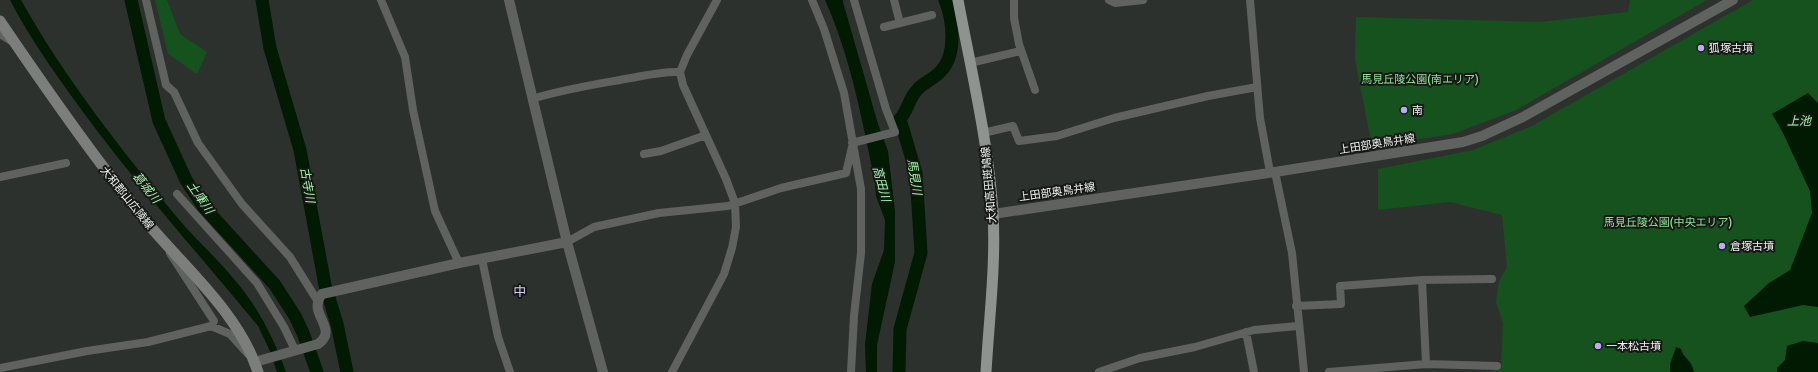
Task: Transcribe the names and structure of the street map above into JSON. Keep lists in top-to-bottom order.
{
  "streets": {
    "main road": ["大和高田斑鳩線", "大和郡山広陵線"],
    "street": ["上田部奥鳥井線"]
  },
  "crossings": [
    ["上田部奥鳥井線", "大和高田斑鳩線"]
  ],
  "districts": ["中"],
  "water": [
    "上池",
    "馬見川",
    "高田川",
    "古寺川",
    "葛城川",
    "土庫川"
  ],
  "parks": ["馬見丘陵公園(南エリア)", "馬見丘陵公園(中央エリア)"],
  "places": [
    "狐塚古墳",
    "南",
    "倉塚古墳",
    "一本松古墳"
  ]
}
